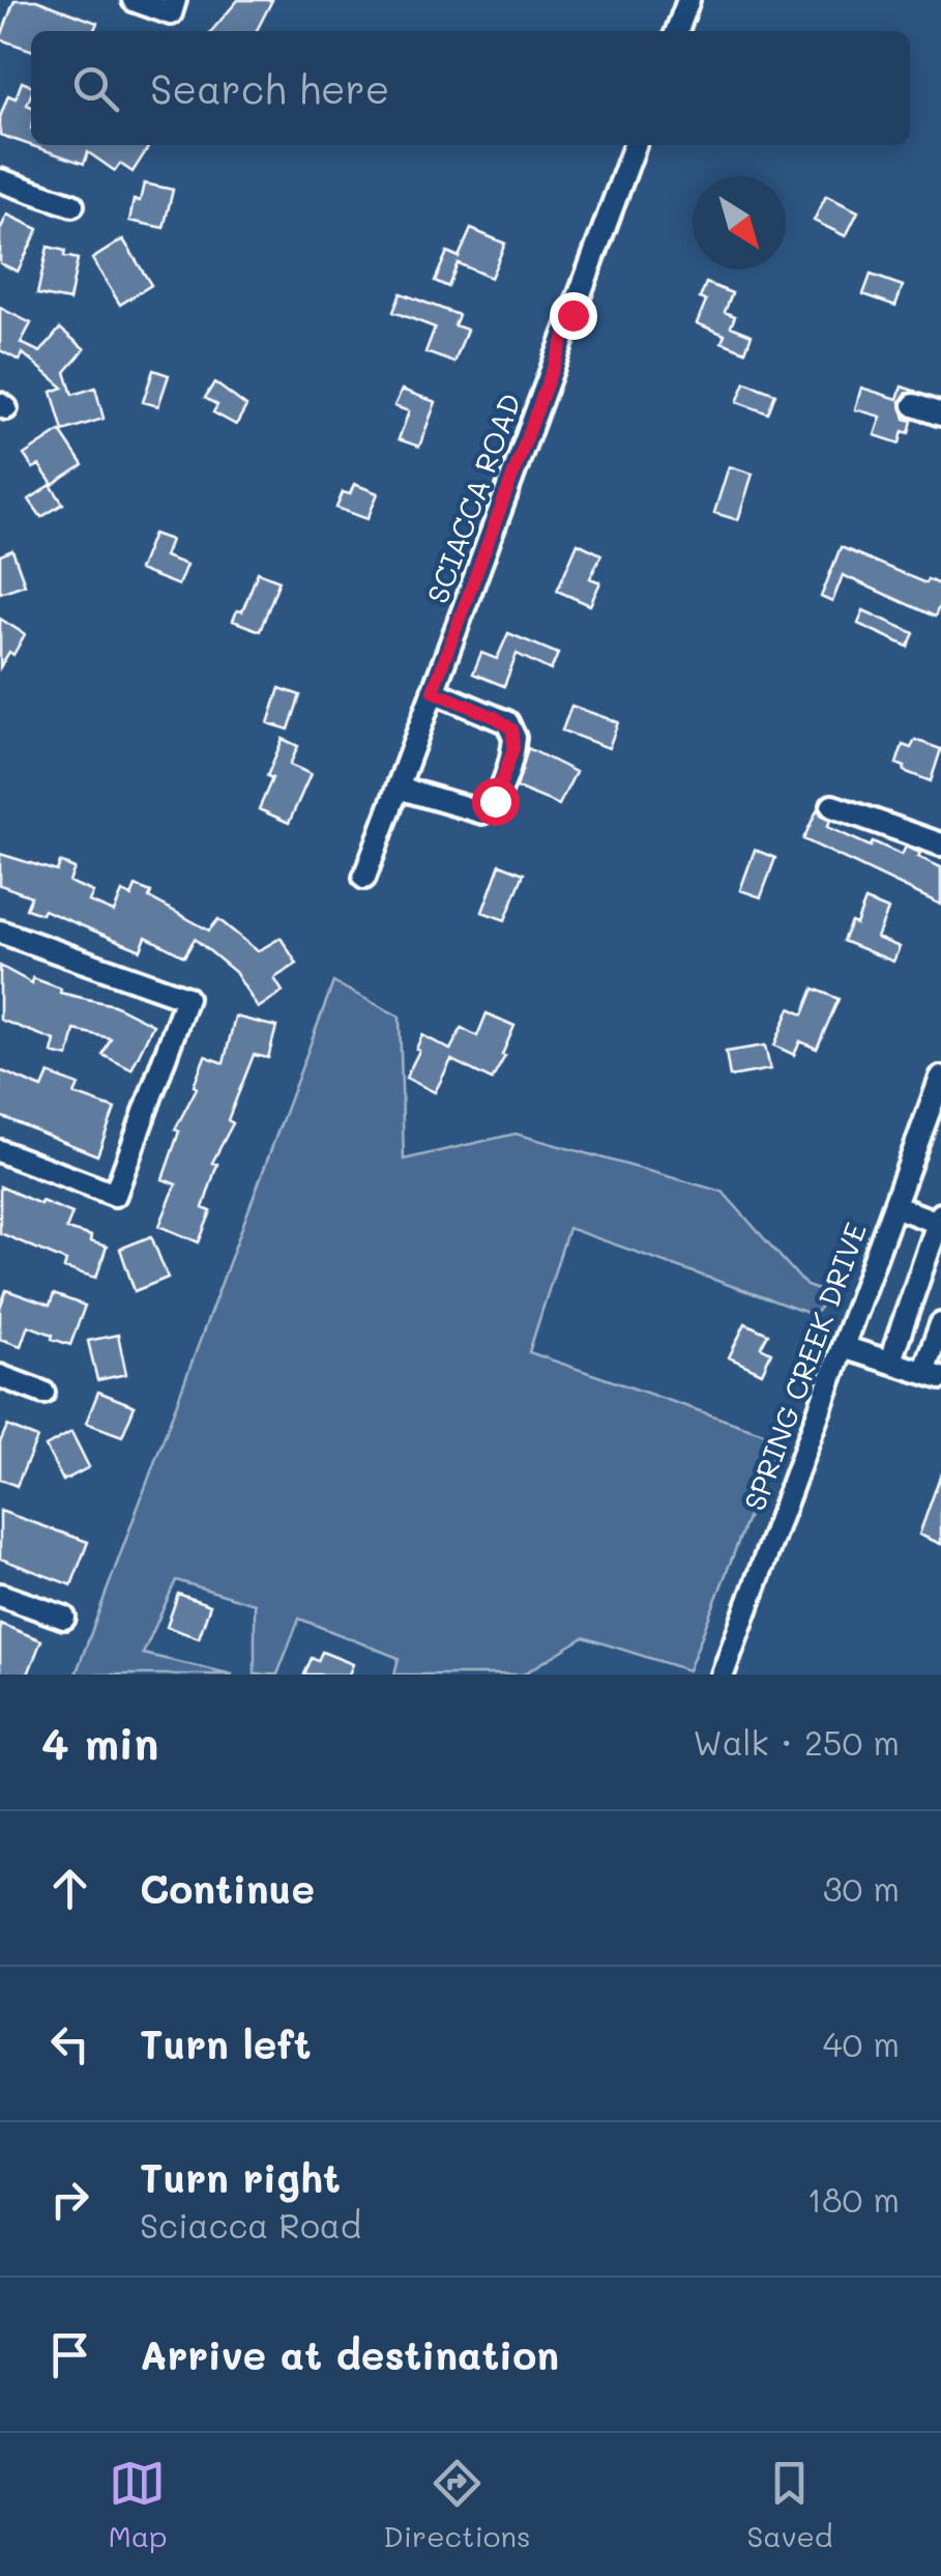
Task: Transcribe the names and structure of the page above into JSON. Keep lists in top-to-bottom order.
{
  "streets": {
    "street": ["SCIACCA ROAD", "SPRING CREEK DRIVE"]
  },
  "north": "bottom right",
  "page": {
    "search": "Search here",
    "heading": ["4 min", "Walk · 250 m"],
    "list": [
      ["Continue", "30 m"],
      ["Turn left", "40 m"],
      ["Turn right", "Sciacca Road", "180 m"],
      "Arrive at destination"
    ],
    "nav": ["Map", "Directions", "Saved"]
  }
}
